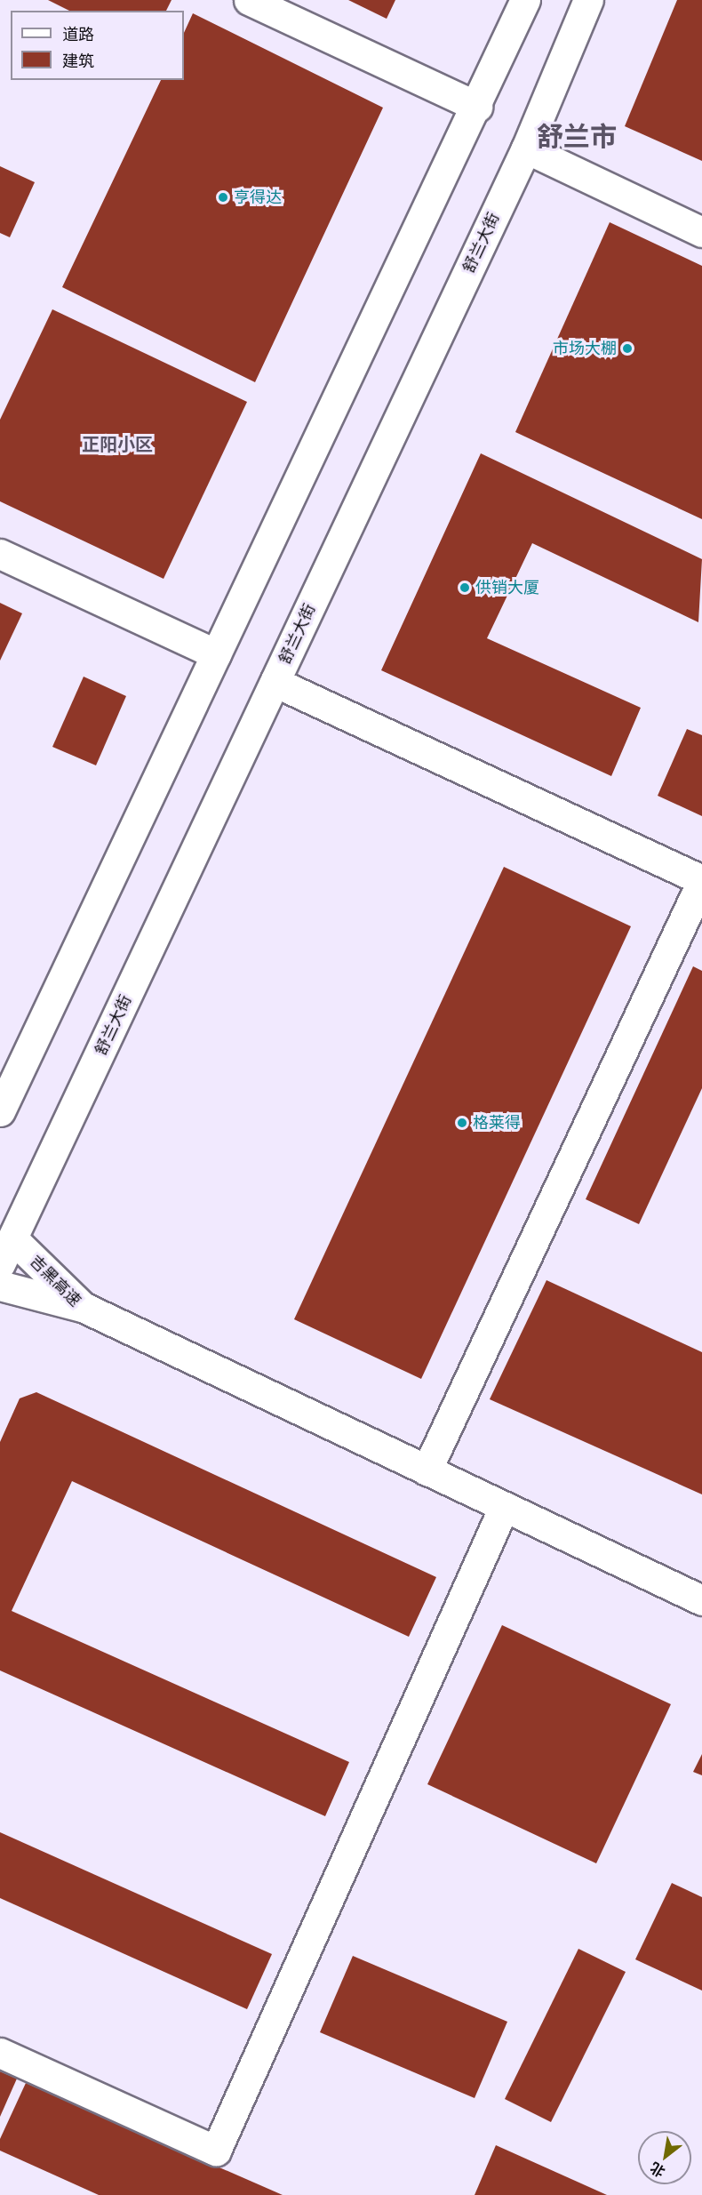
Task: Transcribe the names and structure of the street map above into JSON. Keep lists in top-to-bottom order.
{
  "streets": {
    "main road": ["舒兰大街", "吉黑高速"]
  },
  "crossings": [
    ["舒兰大街", "吉黑高速"]
  ],
  "districts": ["舒兰市", "正阳小区"],
  "places": [
    "亨得达",
    "市场大棚",
    "供销大厦",
    "格莱得"
  ],
  "legend": ["道路", "建筑"],
  "north": "bottom left"
}
